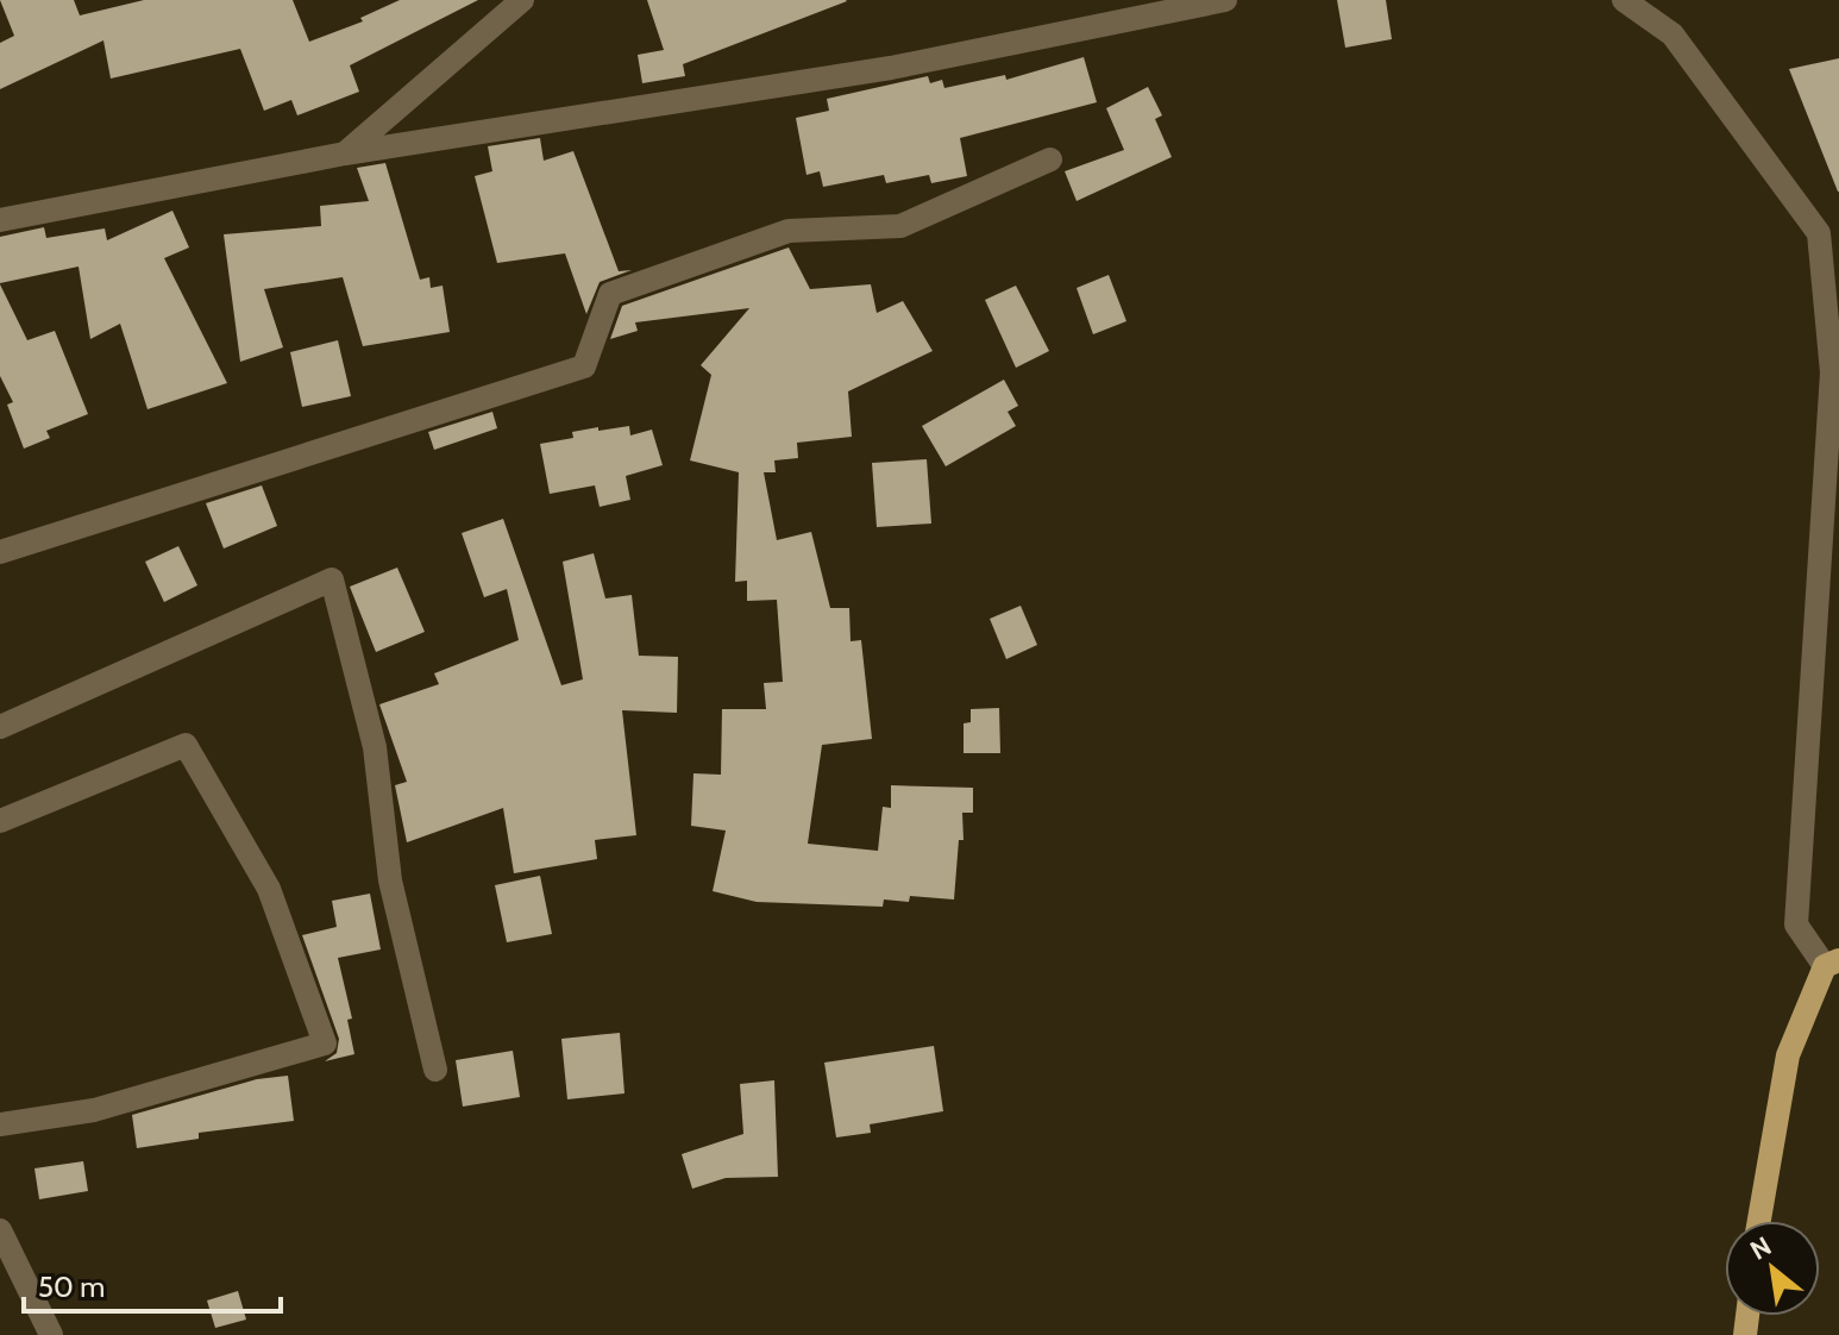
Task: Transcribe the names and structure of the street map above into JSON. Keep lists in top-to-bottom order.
{
  "scale_bar": "50 m",
  "north": "top left"
}
